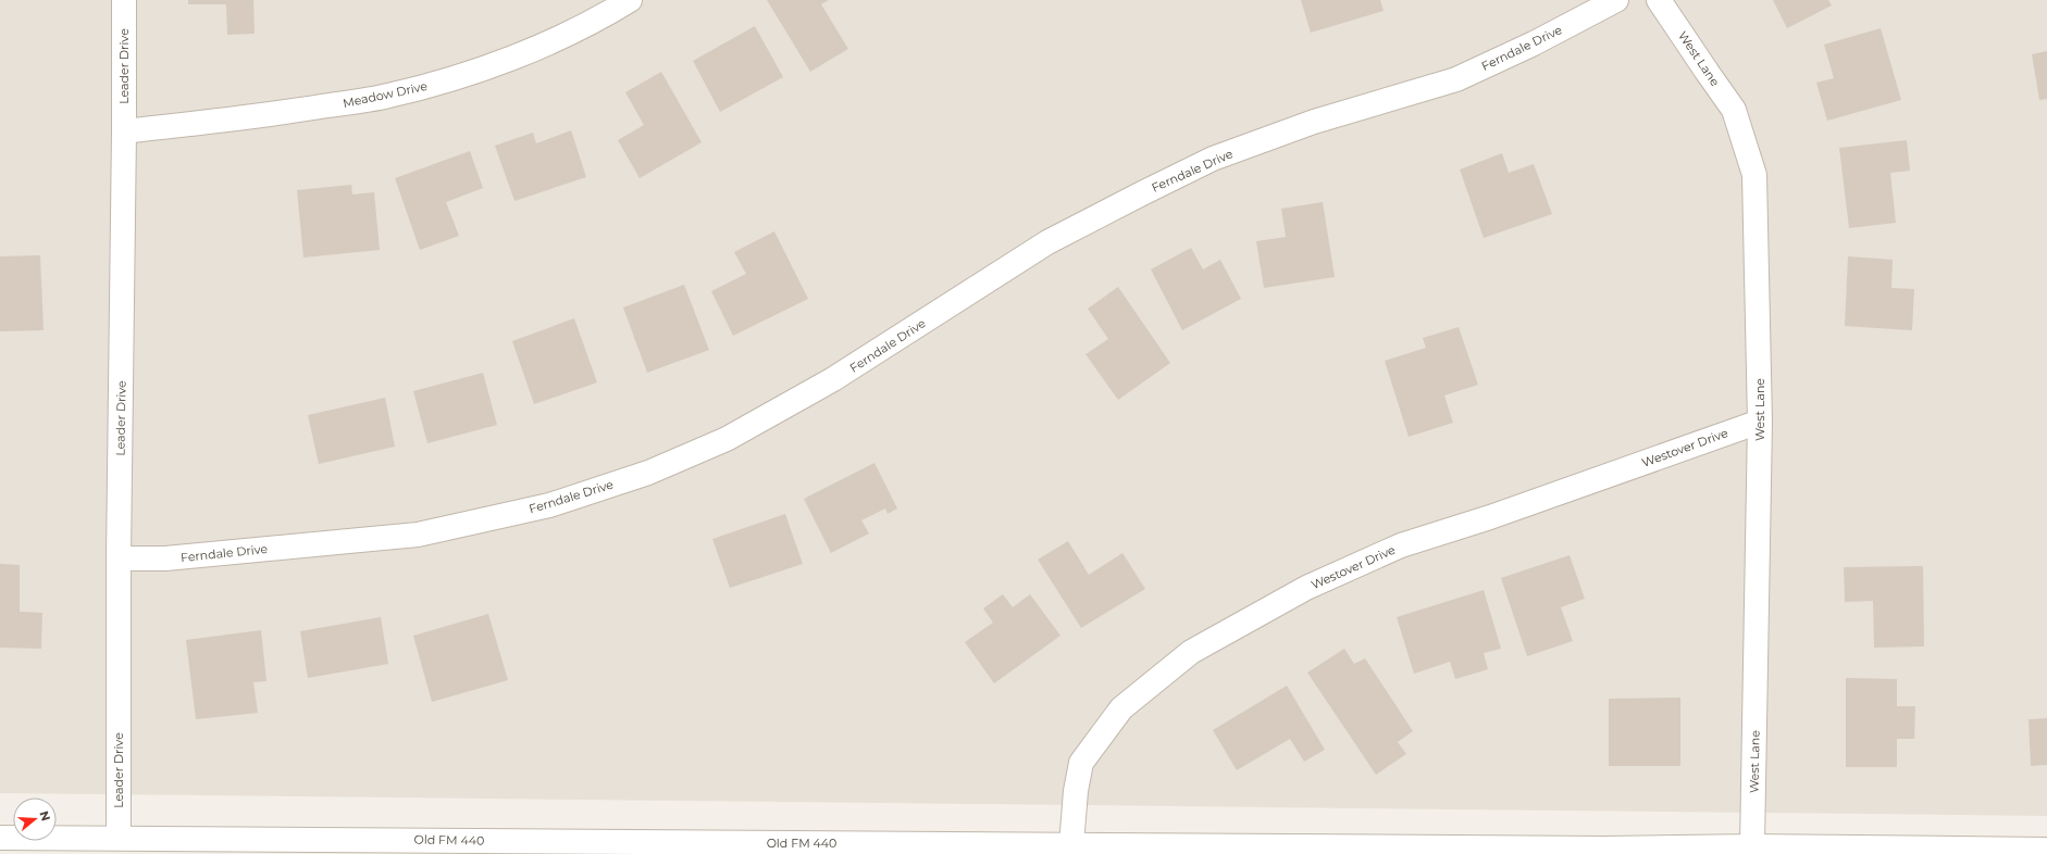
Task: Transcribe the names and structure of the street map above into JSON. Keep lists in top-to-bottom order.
{
  "streets": {
    "street": [
      "Ferndale Drive",
      "West Lane",
      "Leader Drive",
      "Meadow Drive",
      "Westover Drive",
      "Old FM 440"
    ]
  },
  "crossings": [
    ["Ferndale Drive", "Leader Drive"],
    ["West Lane", "Westover Drive"],
    ["West Lane", "Old FM 440"],
    ["Leader Drive", "Meadow Drive"],
    ["Leader Drive", "Old FM 440"],
    ["Westover Drive", "Old FM 440"]
  ],
  "north": "right"
}
